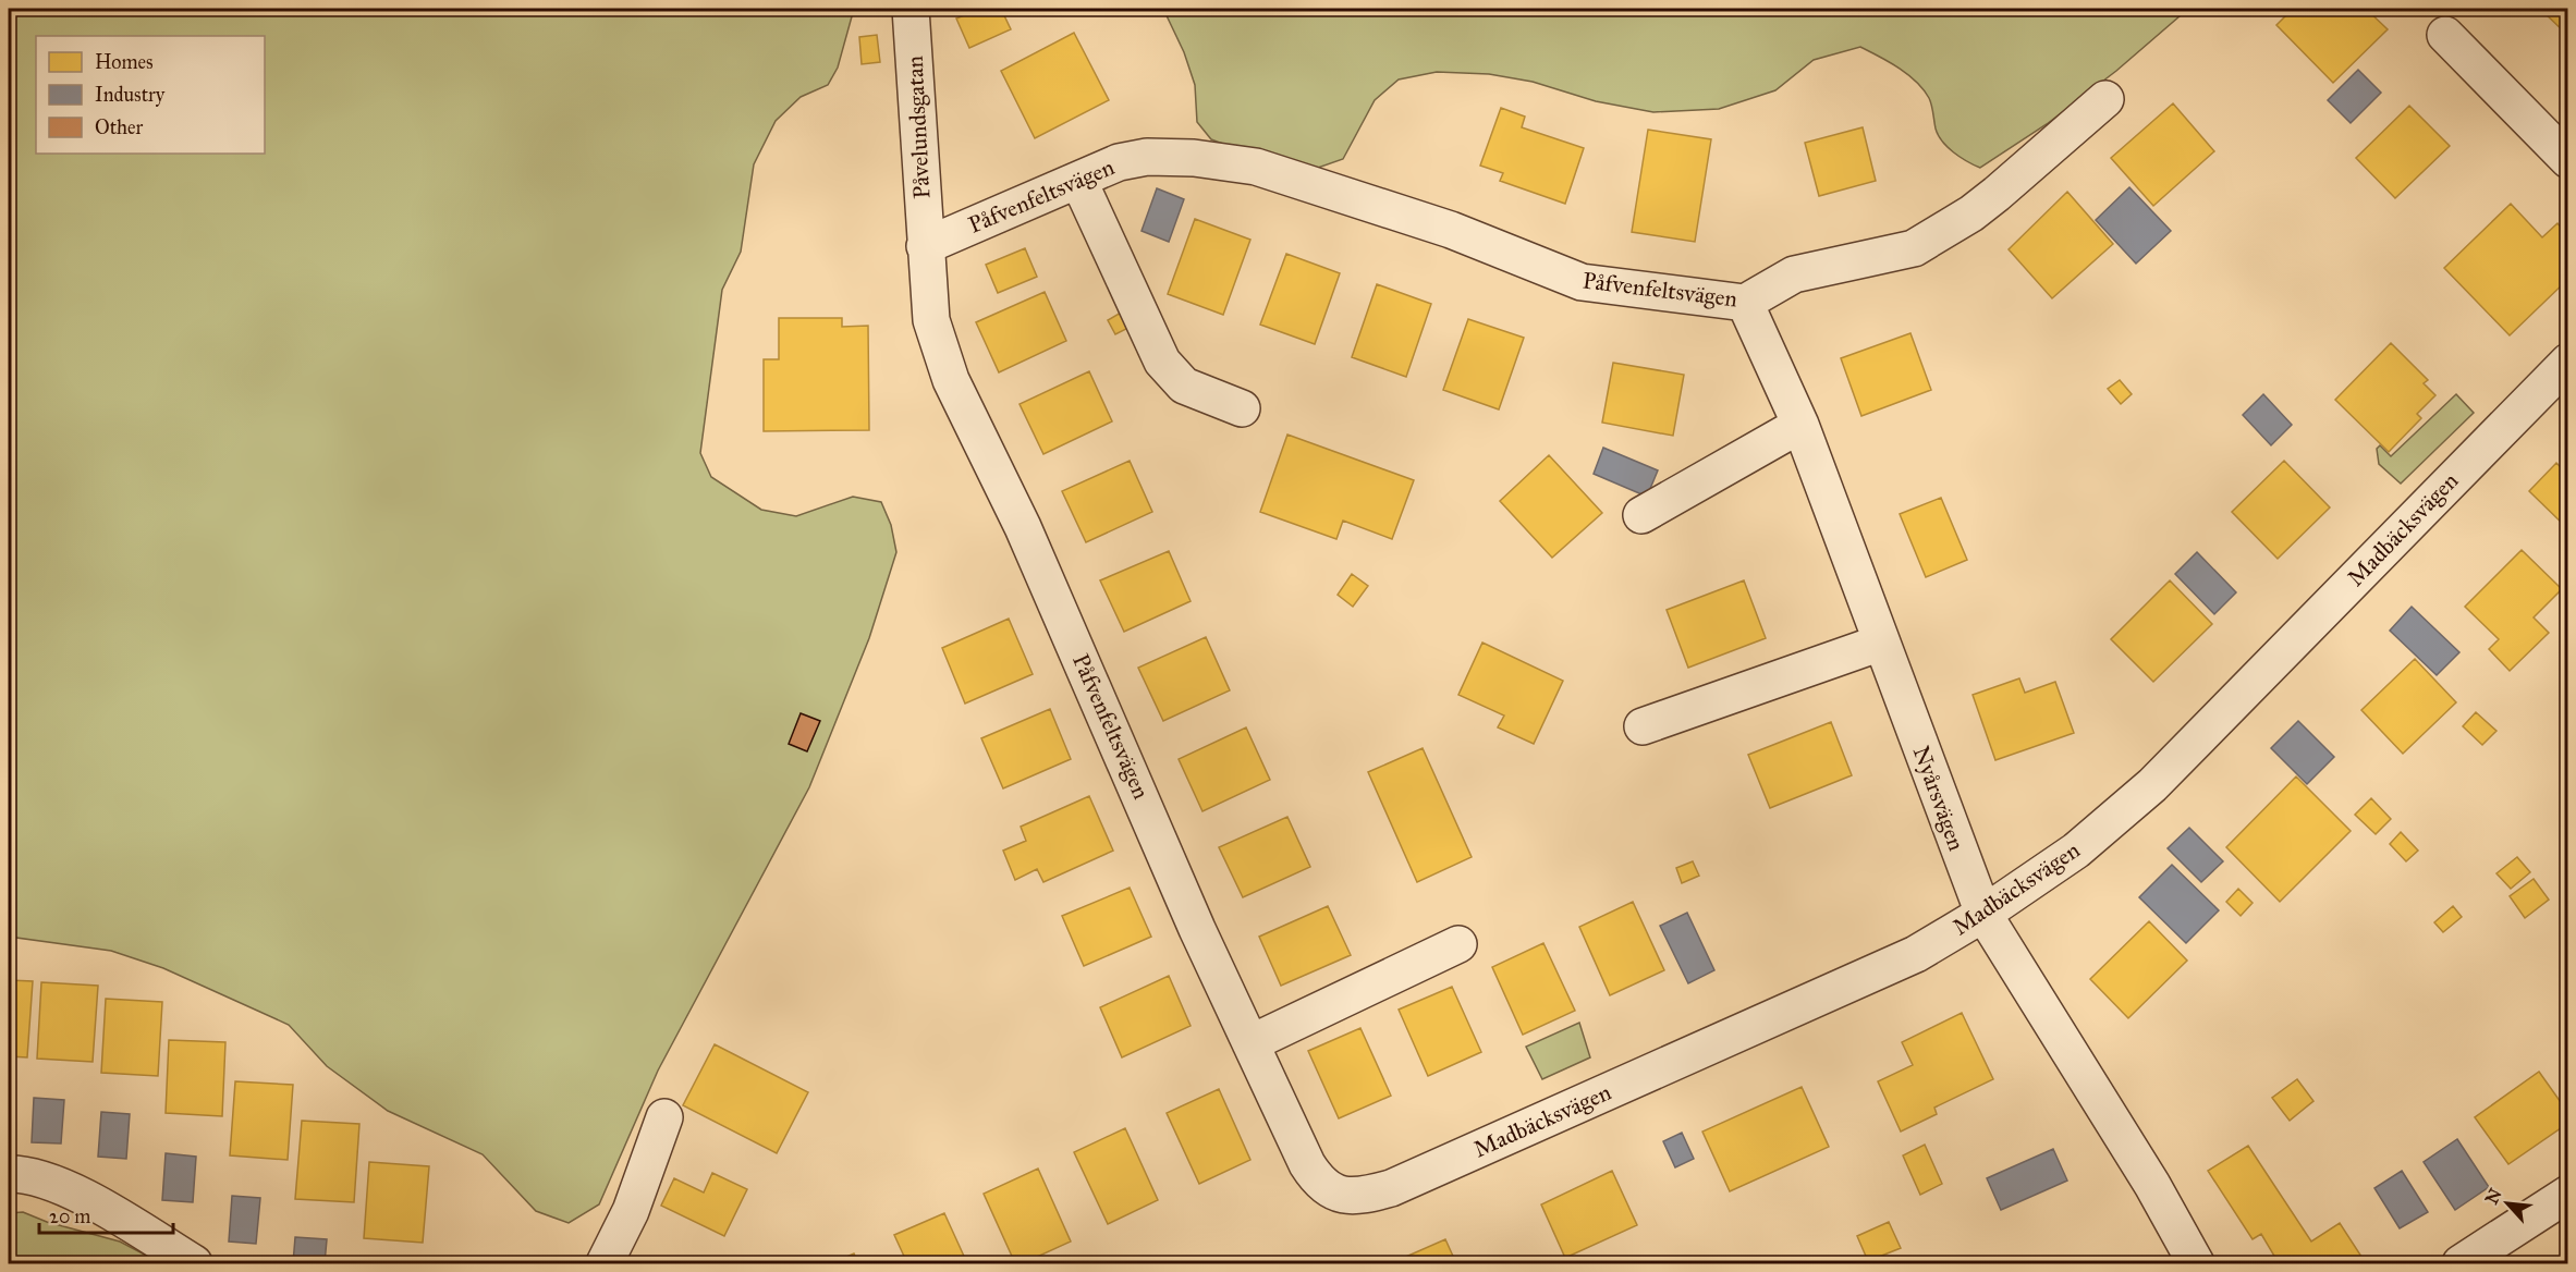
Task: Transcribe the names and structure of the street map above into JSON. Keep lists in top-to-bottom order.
{
  "streets": {
    "street": [
      "Påvelundsgatan",
      "Påfvenfeltsvägen",
      "Madbäcksvägen",
      "Nyårsvägen"
    ]
  },
  "crossings": [
    ["Påvelundsgatan", "Påfvenfeltsvägen"],
    ["Påfvenfeltsvägen", "Madbäcksvägen"],
    ["Påfvenfeltsvägen", "Nyårsvägen"],
    ["Madbäcksvägen", "Nyårsvägen"]
  ],
  "legend": ["Homes", "Industry", "Other"],
  "scale_bar": "20 m",
  "north": "top left"
}
